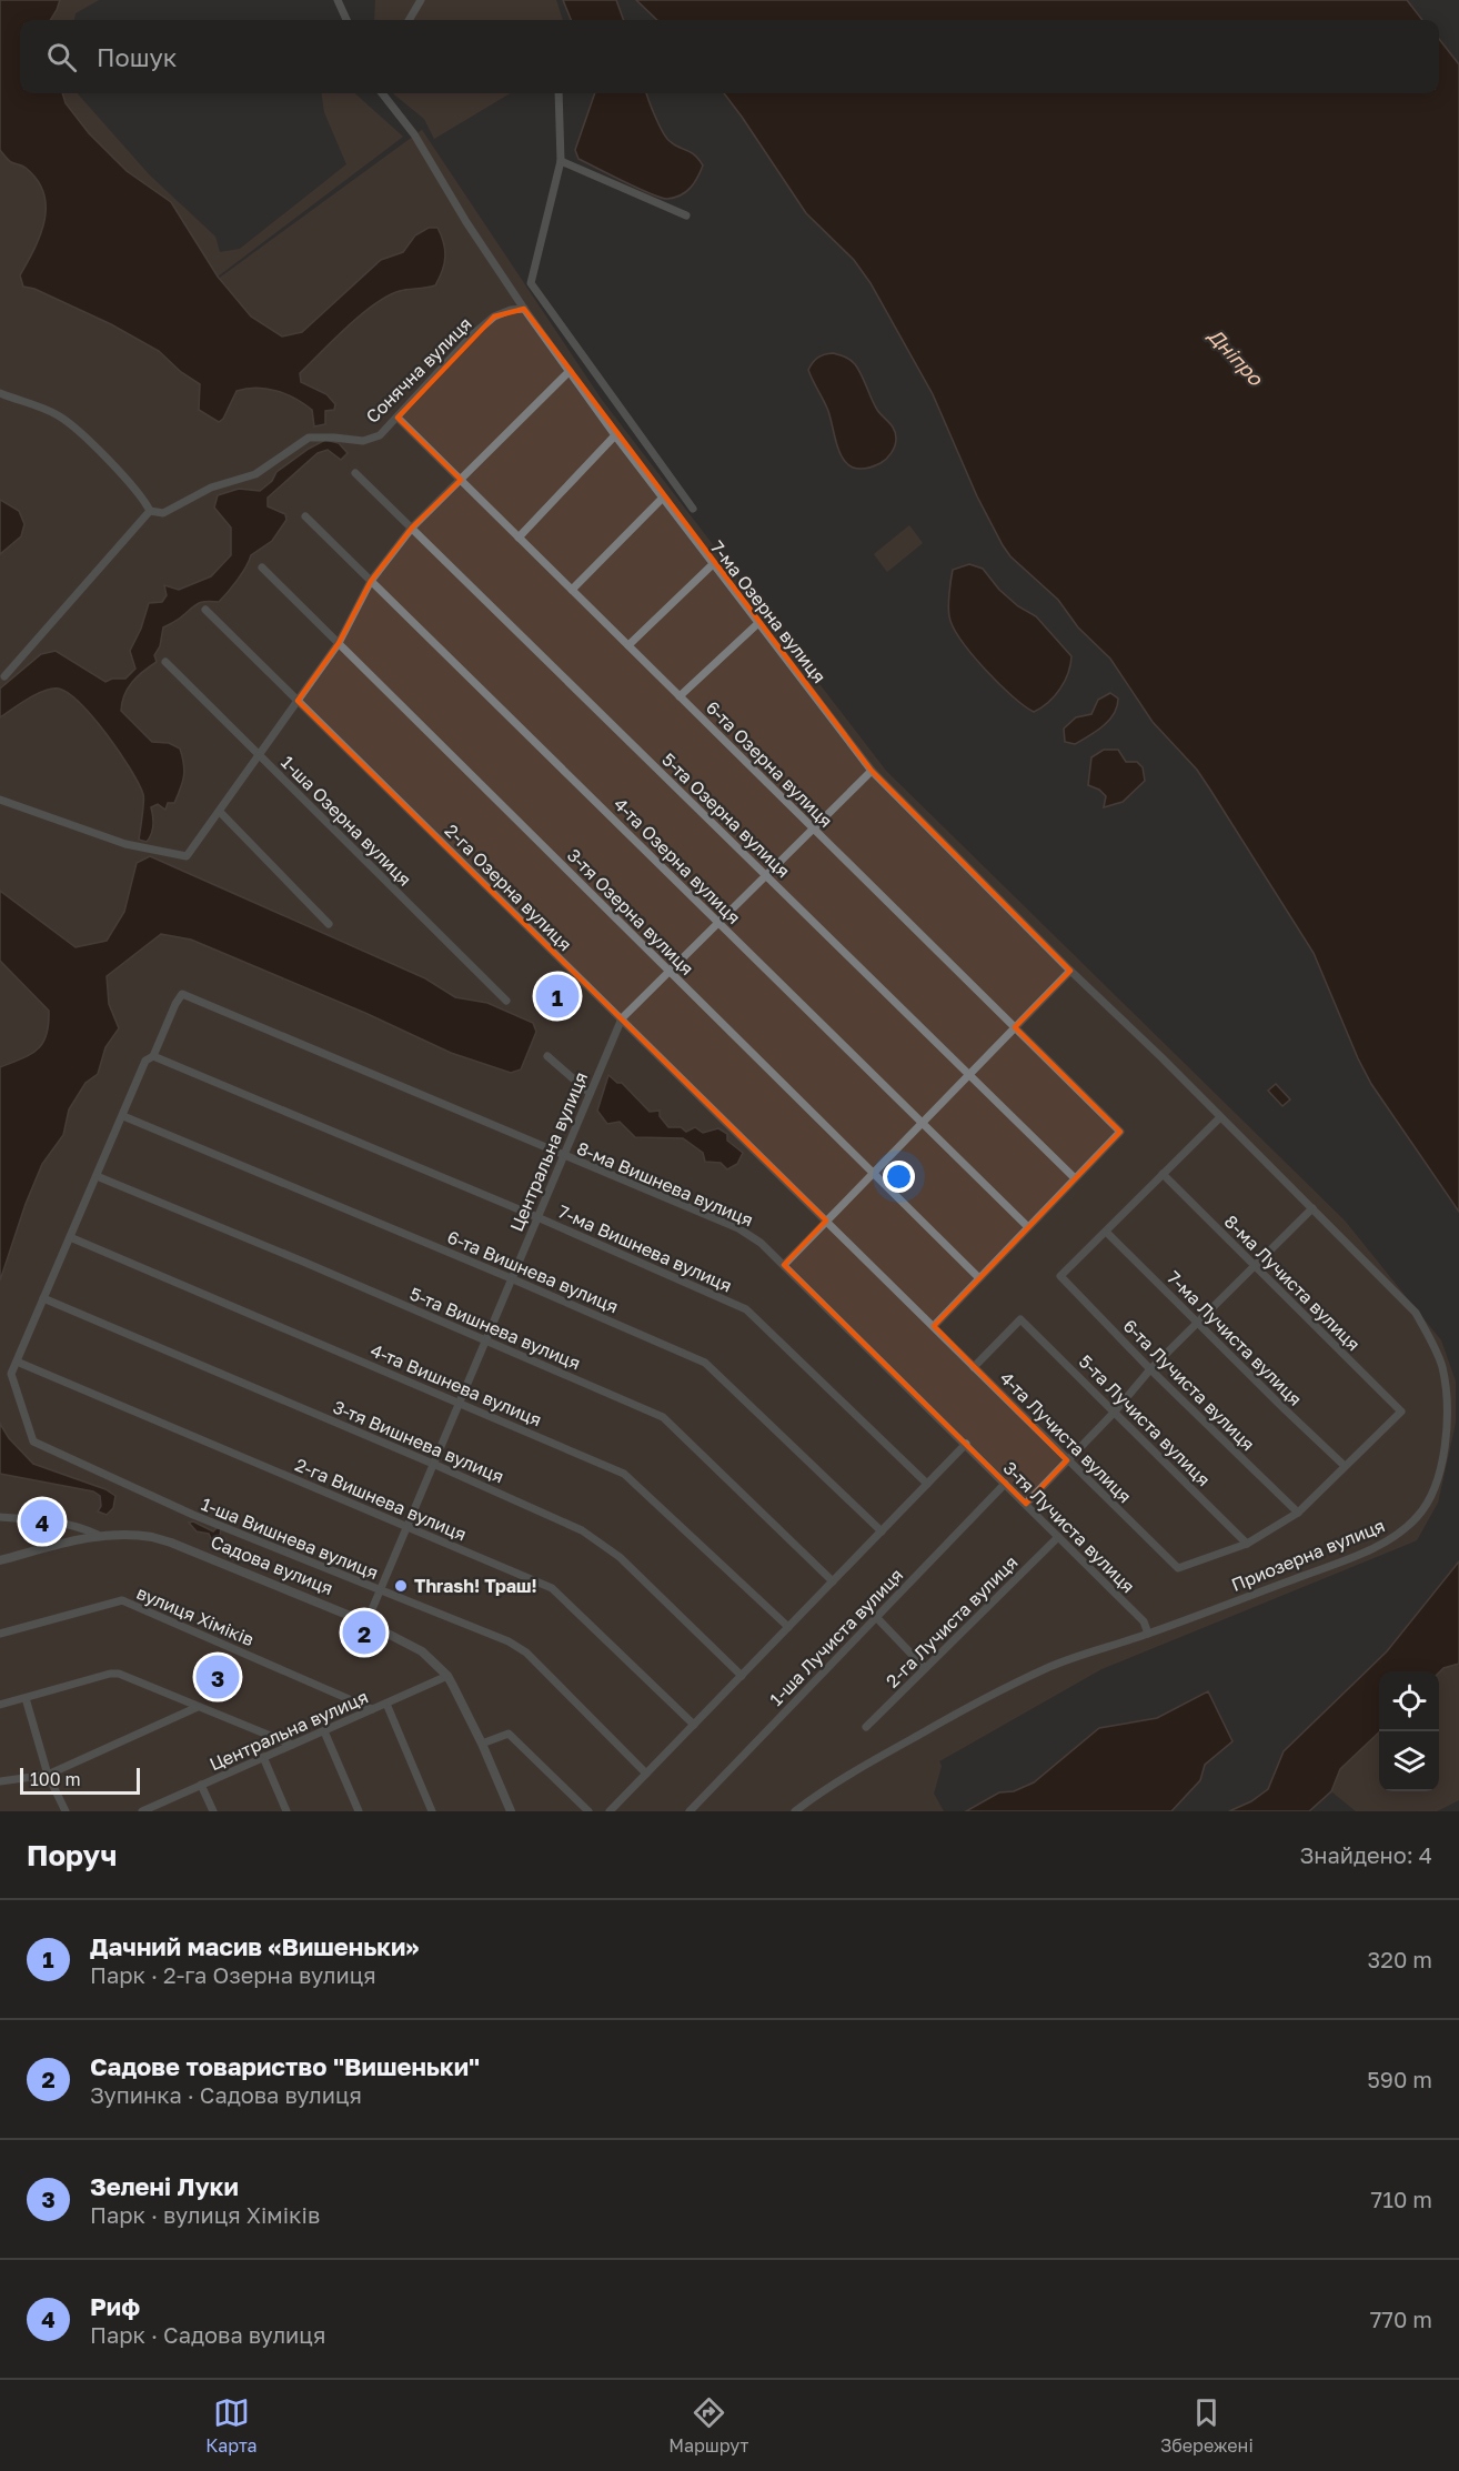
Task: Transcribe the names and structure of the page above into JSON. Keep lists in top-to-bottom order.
{
  "streets": {
    "street": [
      "Сонячна вулиця",
      "7-ма Озерна вулиця",
      "6-та Озерна вулиця",
      "5-та Озерна вулиця",
      "1-ша Озерна вулиця",
      "4-та Озерна вулиця",
      "2-га Озерна вулиця",
      "3-тя Озерна вулиця",
      "Центральна вулиця",
      "8-ма Вишнева вулиця",
      "7-ма Вишнева вулиця",
      "6-та Вишнева вулиця",
      "8-ма Лучиста вулиця",
      "5-та Вишнева вулиця",
      "7-ма Лучиста вулиця",
      "4-та Вишнева вулиця",
      "6-та Лучиста вулиця",
      "5-та Лучиста вулиця",
      "4-та Лучиста вулиця",
      "3-тя Вишнева вулиця",
      "2-га Вишнева вулиця",
      "3-тя Лучиста вулиця",
      "1-ша Вишнева вулиця",
      "Приозерна вулиця",
      "Садова вулиця",
      "вулиця Хіміків",
      "2-га Лучиста вулиця",
      "1-ша Лучиста вулиця"
    ]
  },
  "crossings": [
    ["Сонячна вулиця", "7-ма Озерна вулиця"],
    ["Сонячна вулиця", "6-та Озерна вулиця"],
    ["7-ма Озерна вулиця", "Центральна вулиця"],
    ["7-ма Озерна вулиця", "Приозерна вулиця"],
    ["6-та Озерна вулиця", "5-та Озерна вулиця"],
    ["6-та Озерна вулиця", "Центральна вулиця"],
    ["5-та Озерна вулиця", "Центральна вулиця"],
    ["4-та Озерна вулиця", "Центральна вулиця"],
    ["2-га Озерна вулиця", "Центральна вулиця"],
    ["2-га Озерна вулиця", "4-та Лучиста вулиця"],
    ["3-тя Озерна вулиця", "Центральна вулиця"],
    ["Центральна вулиця", "8-ма Вишнева вулиця"],
    ["Центральна вулиця", "7-ма Вишнева вулиця"],
    ["Центральна вулиця", "6-та Вишнева вулиця"],
    ["Центральна вулиця", "5-та Вишнева вулиця"],
    ["Центральна вулиця", "4-та Вишнева вулиця"],
    ["Центральна вулиця", "3-тя Вишнева вулиця"],
    ["Центральна вулиця", "2-га Вишнева вулиця"],
    ["Центральна вулиця", "1-ша Вишнева вулиця"],
    ["Центральна вулиця", "Садова вулиця"],
    ["Центральна вулиця", "вулиця Хіміків"],
    ["8-ма Вишнева вулиця", "7-ма Вишнева вулиця"],
    ["8-ма Вишнева вулиця", "3-тя Лучиста вулиця"],
    ["8-ма Лучиста вулиця", "7-ма Лучиста вулиця"],
    ["7-ма Лучиста вулиця", "6-та Лучиста вулиця"],
    ["5-та Лучиста вулиця", "4-та Лучиста вулиця"],
    ["2-га Вишнева вулиця", "1-ша Вишнева вулиця"],
    ["3-тя Лучиста вулиця", "Приозерна вулиця"],
    ["3-тя Лучиста вулиця", "2-га Лучиста вулиця"],
    ["3-тя Лучиста вулиця", "1-ша Лучиста вулиця"]
  ],
  "water": ["Дніпро"],
  "places": ["Thrash! Траш!"],
  "scale_bar": "100 m",
  "page": {
    "search": "Пошук",
    "pins": [
      "1",
      "4",
      "2",
      "3"
    ],
    "scale": "100 m",
    "heading": ["Поруч", "Знайдено: 4"],
    "list": [
      {
        "mark": "1",
        "name": "Дачний масив «Вишеньки»",
        "note": "Парк · 2-га Озерна вулиця",
        "value": "320 m"
      },
      {
        "mark": "2",
        "name": "Садове товариство \"Вишеньки\"",
        "note": "Зупинка · Садова вулиця",
        "value": "590 m"
      },
      {
        "mark": "3",
        "name": "Зелені Луки",
        "note": "Парк · вулиця Хіміків",
        "value": "710 m"
      },
      {
        "mark": "4",
        "name": "Риф",
        "note": "Парк · Садова вулиця",
        "value": "770 m"
      }
    ],
    "nav": ["Карта", "Маршрут", "Збережені"]
  }
}
